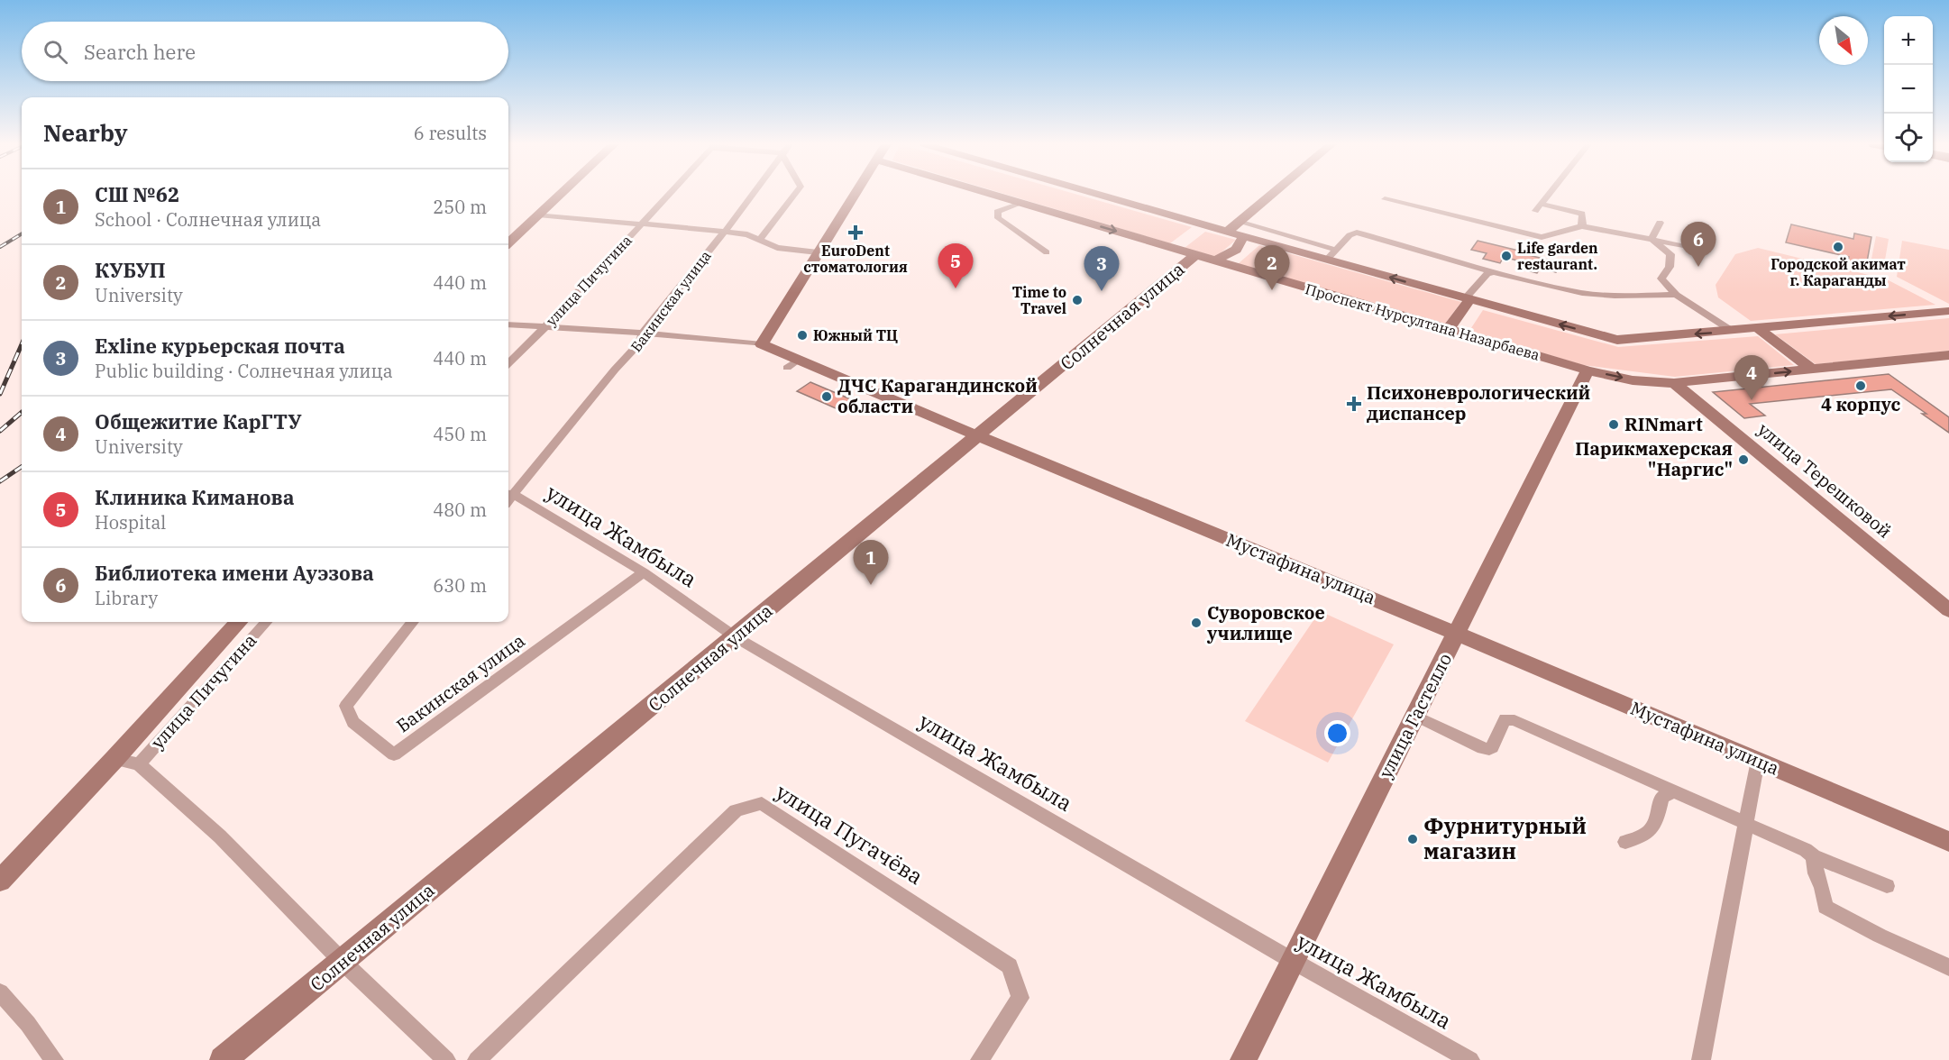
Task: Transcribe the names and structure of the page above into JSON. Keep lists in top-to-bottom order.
{
  "streets": {
    "main road": [
      "Солнечная улица",
      "Проспект Нурсултана Назарбаева",
      "улица Терешковой",
      "Мустафина улица",
      "улица Гастелло"
    ],
    "street": [
      "улица Пичугина",
      "Бакинская улица",
      "улица Жамбыла",
      "улица Пугачёва"
    ]
  },
  "crossings": [
    ["улица Пичугина", "Мустафина улица"],
    ["Бакинская улица", "улица Жамбыла"],
    ["Бакинская улица", "Мустафина улица"],
    ["Солнечная улица", "Проспект Нурсултана Назарбаева"],
    ["Солнечная улица", "улица Жамбыла"],
    ["Солнечная улица", "Мустафина улица"],
    ["Проспект Нурсултана Назарбаева", "улица Терешковой"],
    ["Проспект Нурсултана Назарбаева", "улица Гастелло"],
    ["улица Жамбыла", "улица Гастелло"],
    ["Мустафина улица", "улица Гастелло"]
  ],
  "places": {
    "health": ["EuroDent стоматология", "Психоневрологический диспансер"],
    "other": [
      "Городской акимат г. Караганды",
      "Life garden restaurant.",
      "Time to Travel",
      "Южный ТЦ",
      "4 корпус",
      "ДЧС Карагандинской области",
      "RINmart",
      "Парикмахерская \"Наргис\"",
      "Суворовское училище",
      "Фурнитурный магазин"
    ]
  },
  "north": "bottom right",
  "page": {
    "map_buttons": ["+", "−"],
    "search": "Search here",
    "heading": ["Nearby", "6 results"],
    "list": [
      {
        "mark": "1",
        "name": "СШ №62",
        "note": "School · Солнечная улица",
        "value": "250 m"
      },
      {
        "mark": "2",
        "name": "КУБУП",
        "note": "University",
        "value": "440 m"
      },
      {
        "mark": "3",
        "name": "Exline курьерская почта",
        "note": "Public building · Солнечная улица",
        "value": "440 m"
      },
      {
        "mark": "4",
        "name": "Общежитие КарГТУ",
        "note": "University",
        "value": "450 m"
      },
      {
        "mark": "5",
        "name": "Клиника Киманова",
        "note": "Hospital",
        "value": "480 m"
      },
      {
        "mark": "6",
        "name": "Библиотека имени Ауэзова",
        "note": "Library",
        "value": "630 m"
      }
    ],
    "pins": [
      "6",
      "5",
      "2",
      "3",
      "4",
      "1"
    ]
  }
}
